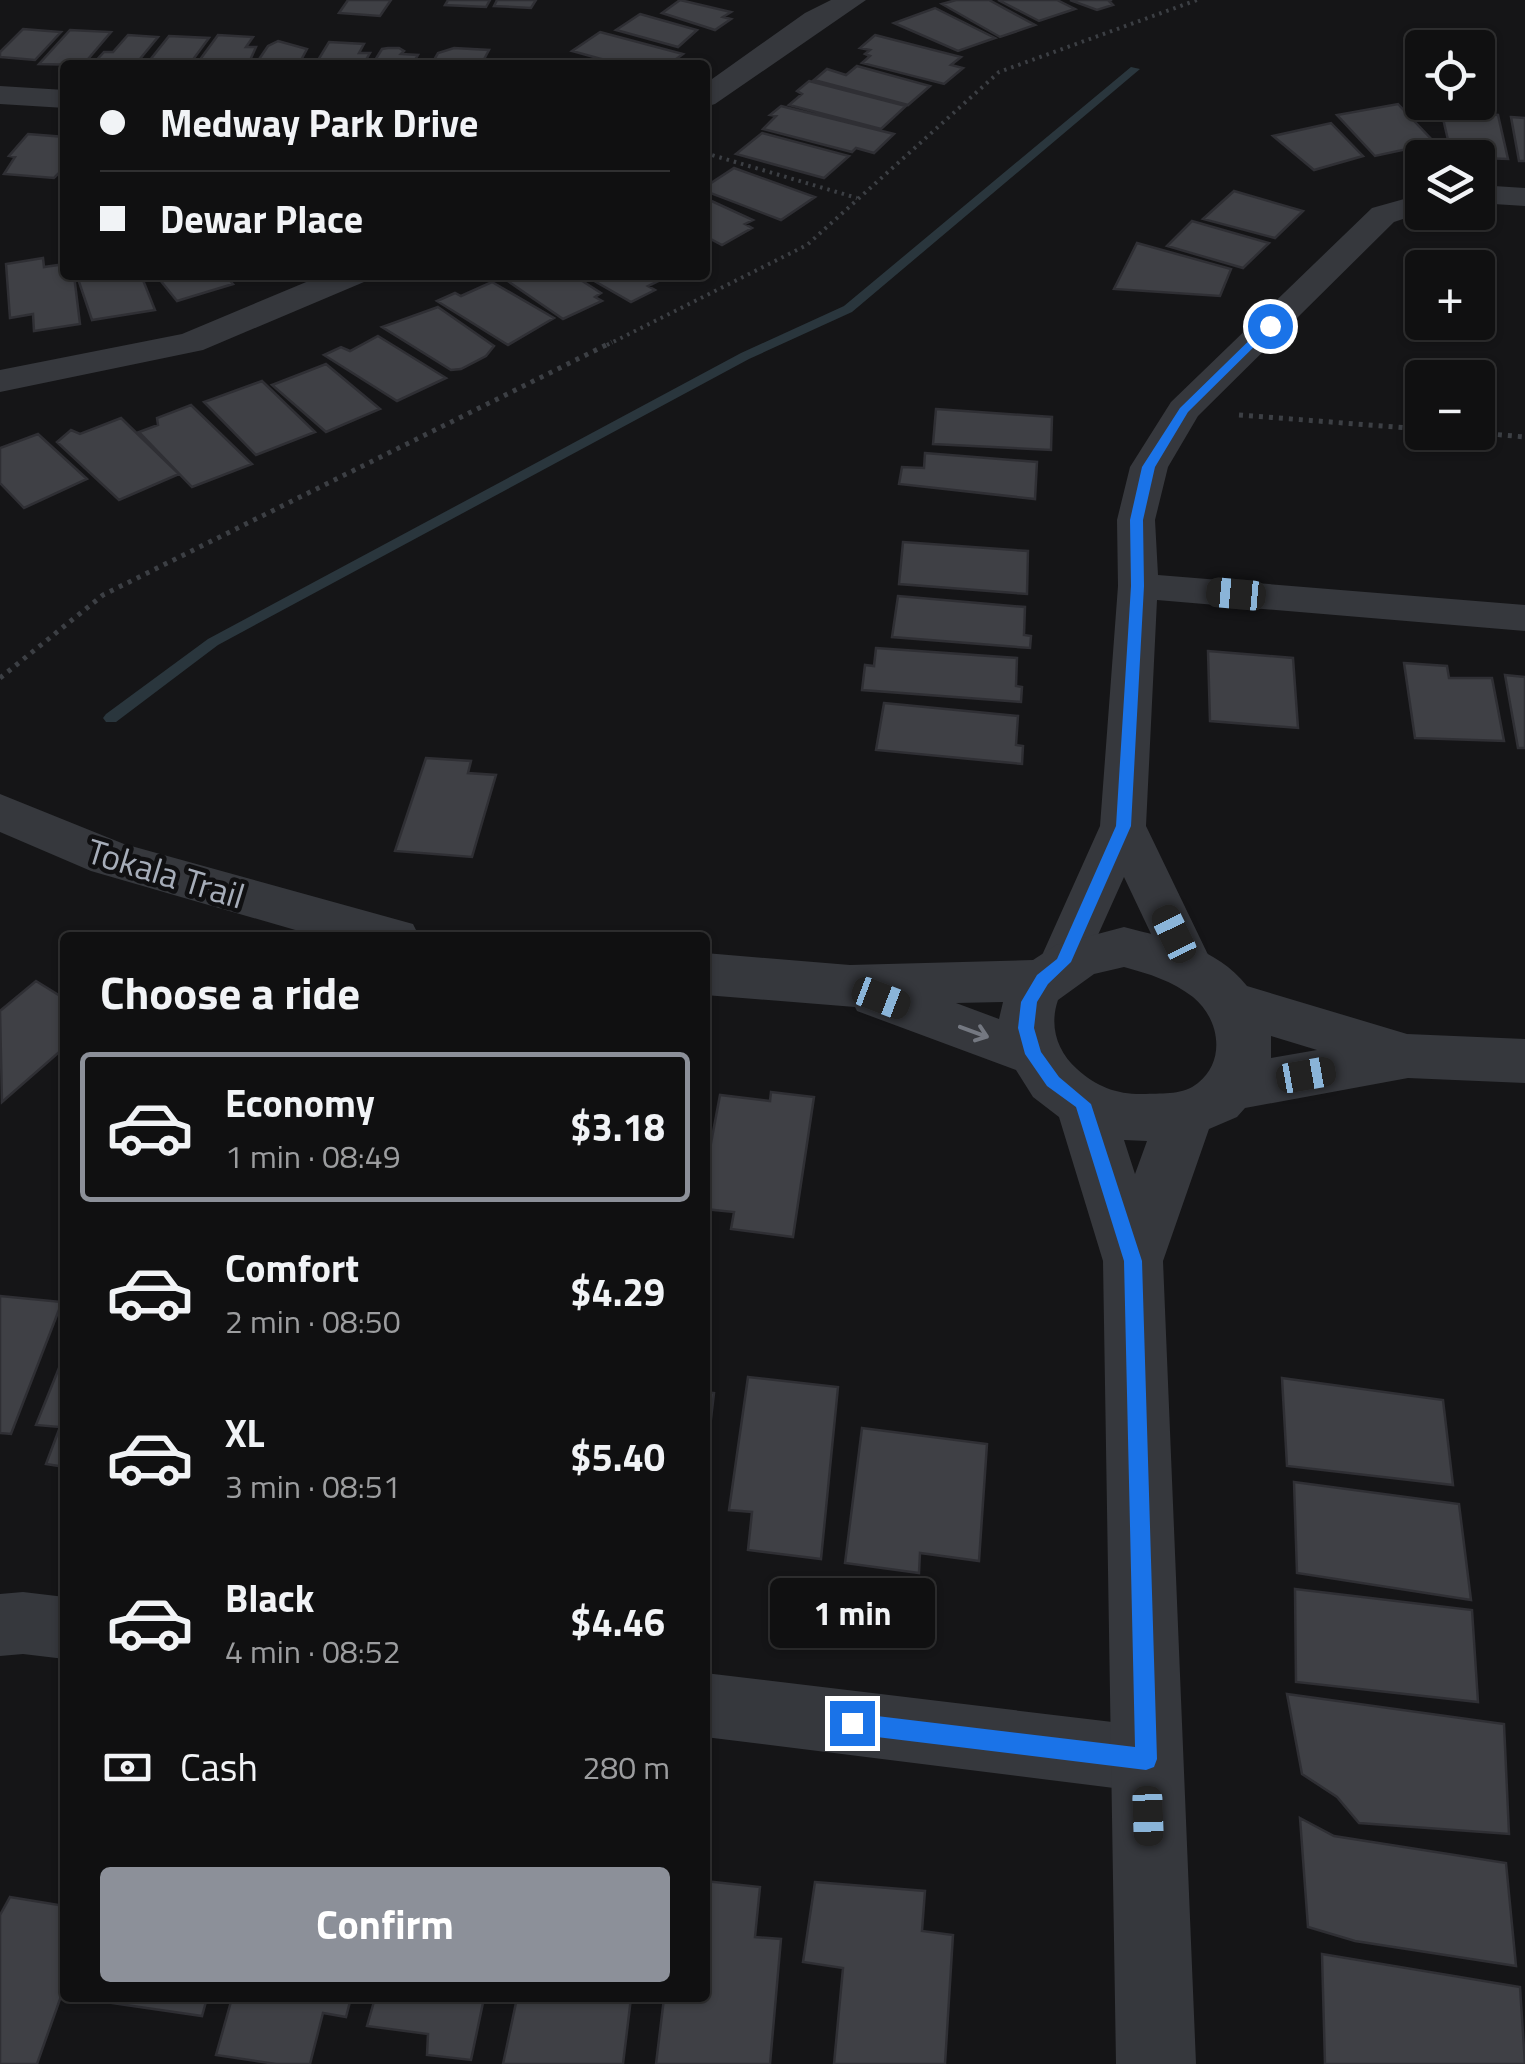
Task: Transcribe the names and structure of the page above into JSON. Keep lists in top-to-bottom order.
{
  "streets": {
    "street": ["Tokala Trail"]
  },
  "page": {
    "map_buttons": ["+", "−"],
    "banner": ["Medway Park Drive", "Dewar Place"],
    "heading": "Choose a ride",
    "list": [
      {
        "name": "Economy",
        "note": "1 min · 08:49",
        "value": "$3.18"
      },
      {
        "name": "Comfort",
        "note": "2 min · 08:50",
        "value": "$4.29"
      },
      {
        "name": "XL",
        "note": "3 min · 08:51",
        "value": "$5.40"
      },
      {
        "name": "Black",
        "note": "4 min · 08:52",
        "value": "$4.46"
      }
    ],
    "bubble": "1 min",
    "pay": ["Cash", "280 m"],
    "buttons": "Confirm"
  }
}
